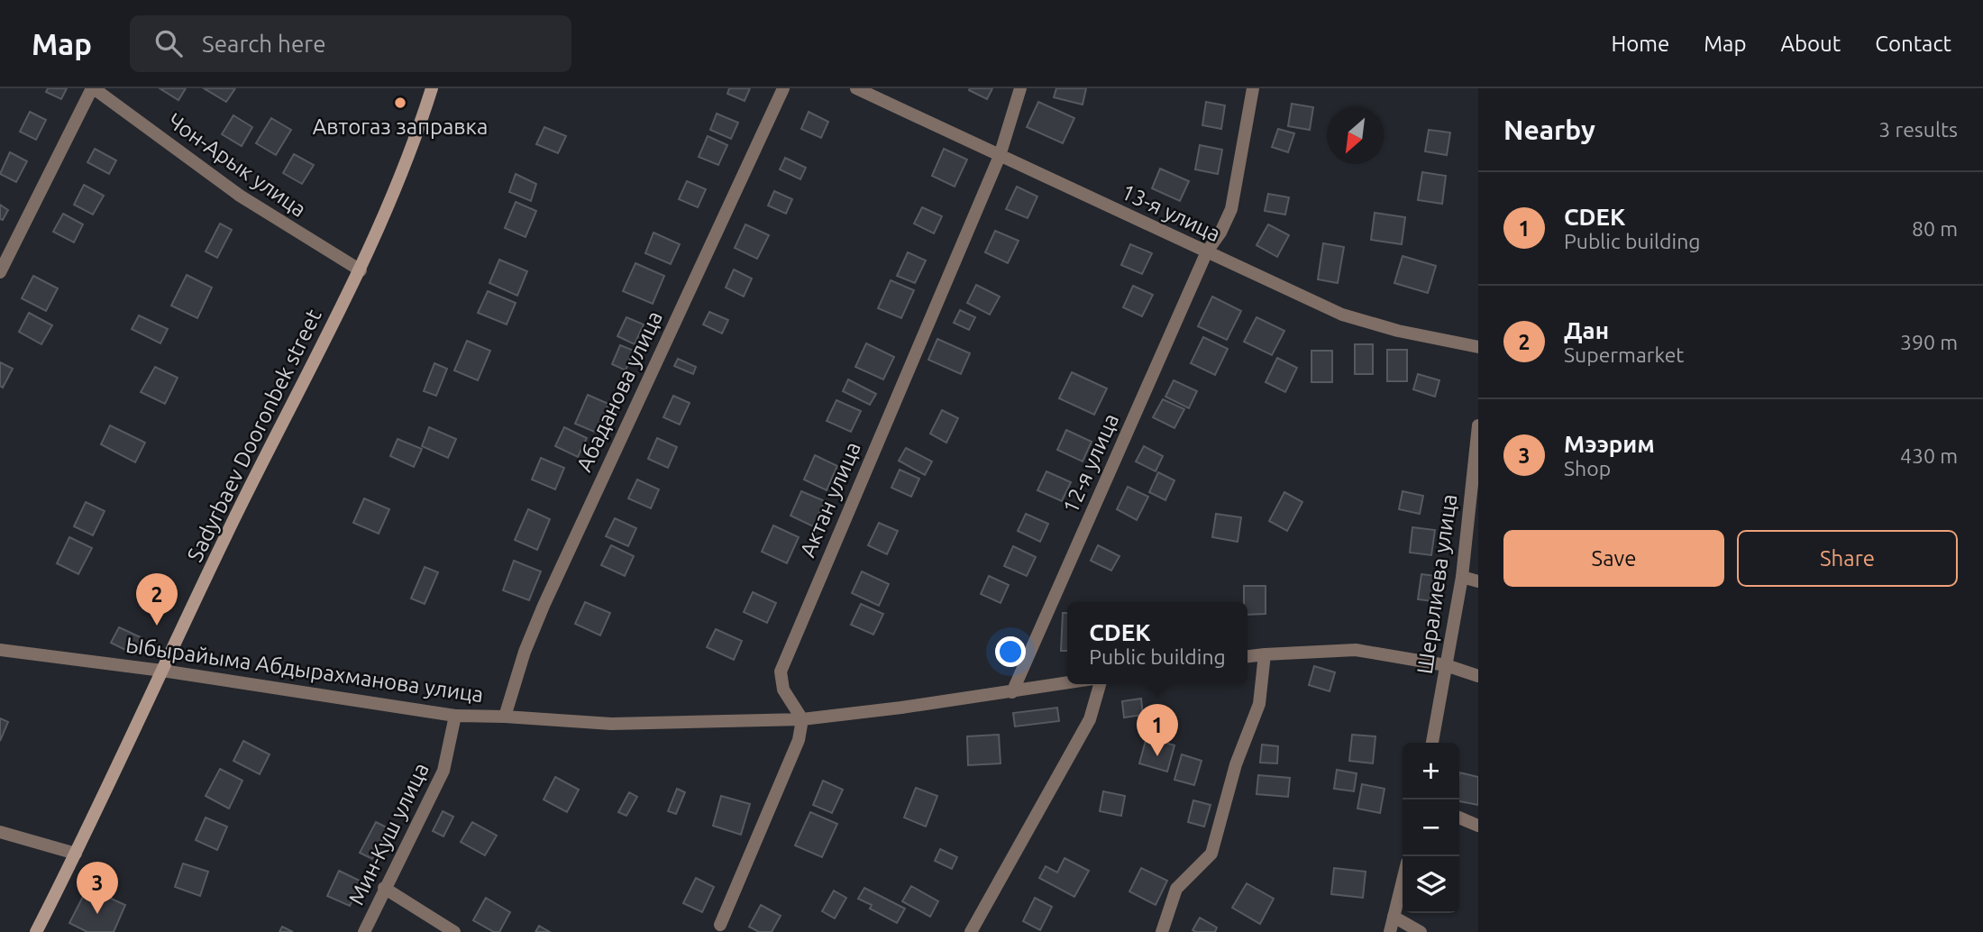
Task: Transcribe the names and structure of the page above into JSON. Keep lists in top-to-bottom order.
{
  "streets": {
    "main road": ["Sadyrbaev Dooronbek street"],
    "street": [
      "Чон-Арык улица",
      "13-я улица",
      "Абаданова улица",
      "12-я улица",
      "Актан улица",
      "Шералиева улица",
      "Ыбырайыма Абдырахманова улица",
      "Мин-Куш улица"
    ]
  },
  "crossings": [
    ["Чон-Арык улица", "Sadyrbaev Dooronbek street"],
    ["13-я улица", "12-я улица"],
    ["13-я улица", "Актан улица"],
    ["Абаданова улица", "Ыбырайыма Абдырахманова улица"],
    ["Sadyrbaev Dooronbek street", "Ыбырайыма Абдырахманова улица"],
    ["12-я улица", "Ыбырайыма Абдырахманова улица"],
    ["Актан улица", "Ыбырайыма Абдырахманова улица"],
    ["Ыбырайыма Абдырахманова улица", "Мин-Куш улица"]
  ],
  "places": ["Автогаз заправка"],
  "north": "bottom left",
  "page": {
    "header": "Map",
    "search": "Search here",
    "nav": [
      "Home",
      "Map",
      "About",
      "Contact"
    ],
    "heading": ["Nearby", "3 results"],
    "list": [
      {
        "mark": "1",
        "name": "CDEK",
        "note": "Public building",
        "value": "80 m"
      },
      {
        "mark": "2",
        "name": "Дан",
        "note": "Supermarket",
        "value": "390 m"
      },
      {
        "mark": "3",
        "name": "Мээрим",
        "note": "Shop",
        "value": "430 m"
      }
    ],
    "buttons": ["Save", "Share"],
    "pins": ["2", "1", "3"],
    "popup": ["CDEK", "Public building"],
    "map_buttons": ["+", "−"]
  }
}
